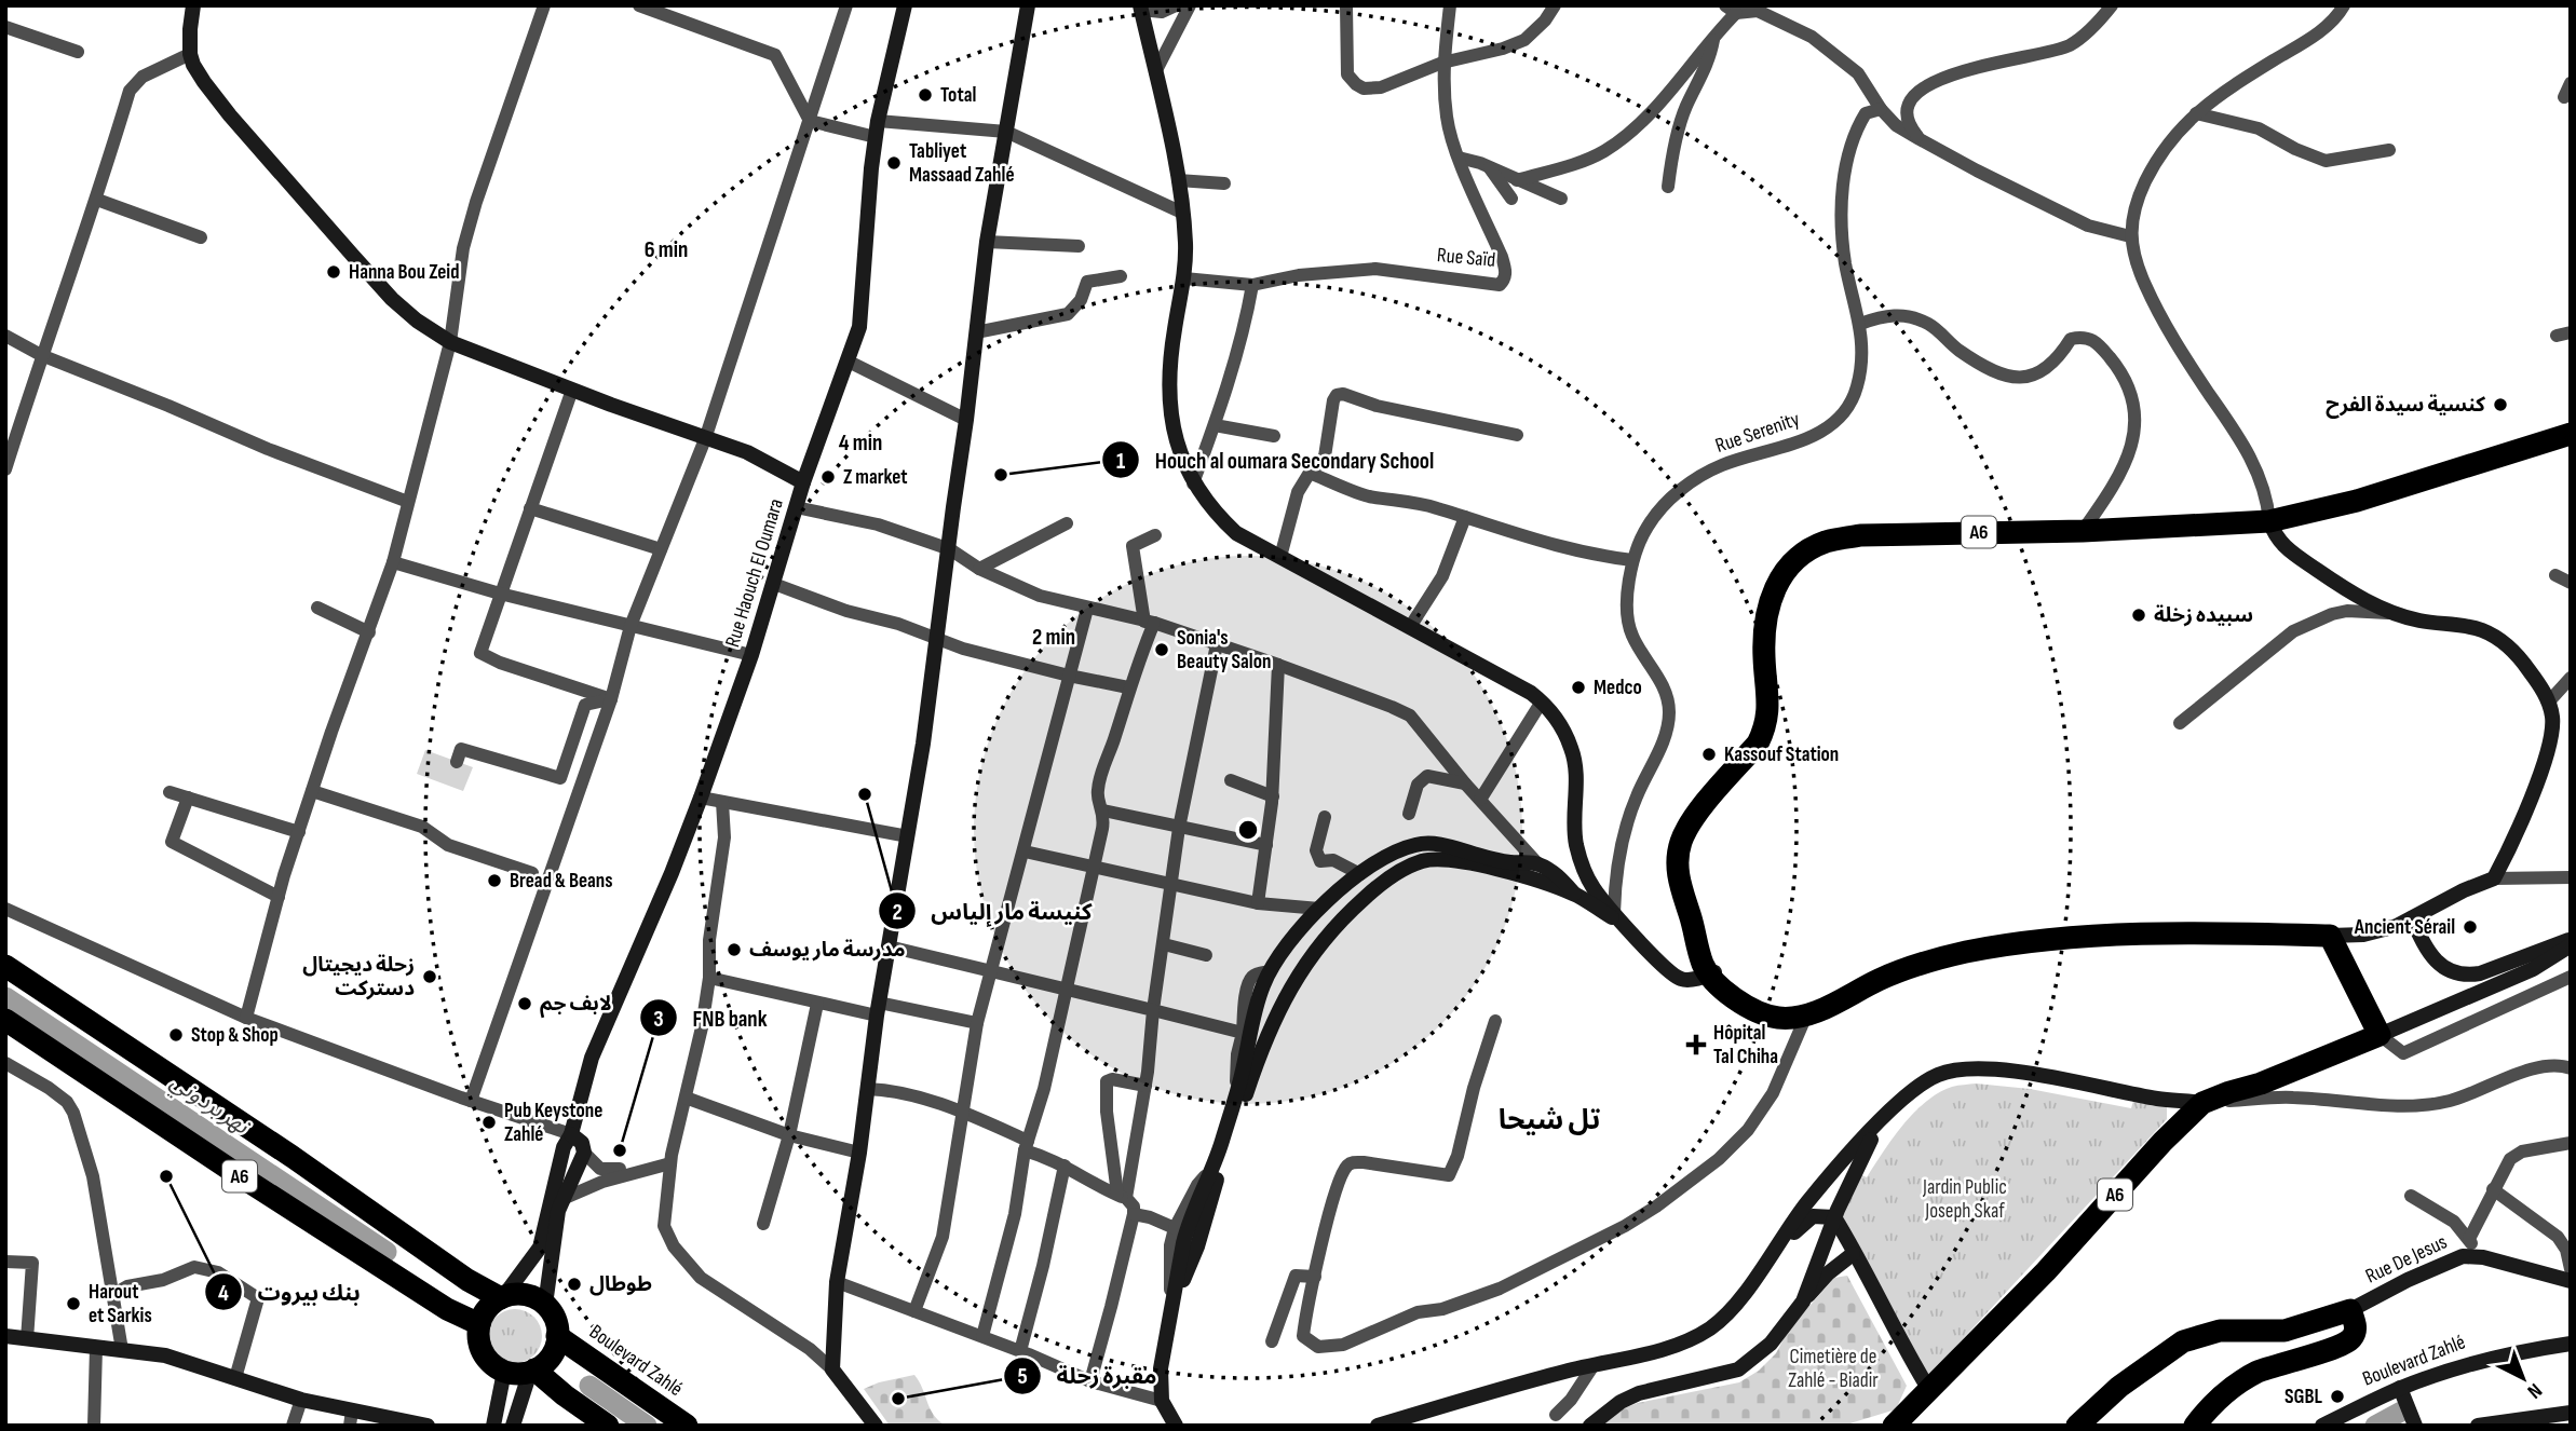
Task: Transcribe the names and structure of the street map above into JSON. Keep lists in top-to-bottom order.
{
  "streets": {
    "highway": ["A6", "Boulevard Zahlé"],
    "street": [
      "Rue Saïd",
      "Rue Serenity",
      "Rue Haouch El Oumara",
      "Rue De Jesus"
    ]
  },
  "crossings": [
    ["A6", "Rue Haouch El Oumara"],
    ["A6", "Boulevard Zahlé"],
    ["Rue Haouch El Oumara", "Boulevard Zahlé"]
  ],
  "districts": ["تل شيحا"],
  "water": ["نهر بردوني"],
  "parks": ["Jardin Public Joseph Skaf", "Cimetière de Zahlé - Biadir"],
  "places": {
    "other": [
      "Total",
      "Tabliyet Massaad Zahlé",
      "Hanna Bou Zeid",
      "كنسية سيدة الفرح",
      "Houch al oumara Secondary School",
      "Z market",
      "سبيده زخلة",
      "Sonia's Beauty Salon",
      "Medco",
      "Kassouf Station",
      "كنيسة مار إلياس",
      "Bread & Beans",
      "Ancient Sérail",
      "مدرسة مار يوسف",
      "زحلة ديجيتال دستركت",
      "لابف جم",
      "Stop & Shop",
      "Pub Keystone Zahlé",
      "FNB bank",
      "بنك بيروت",
      "طوطال",
      "Harout et Sarkis",
      "SGBL",
      "مقبرة زحلة"
    ],
    "health": ["Hôpital Tal Chiha"]
  },
  "north": "bottom right",
  "rings": ["6 min", "4 min", "2 min"]
}
